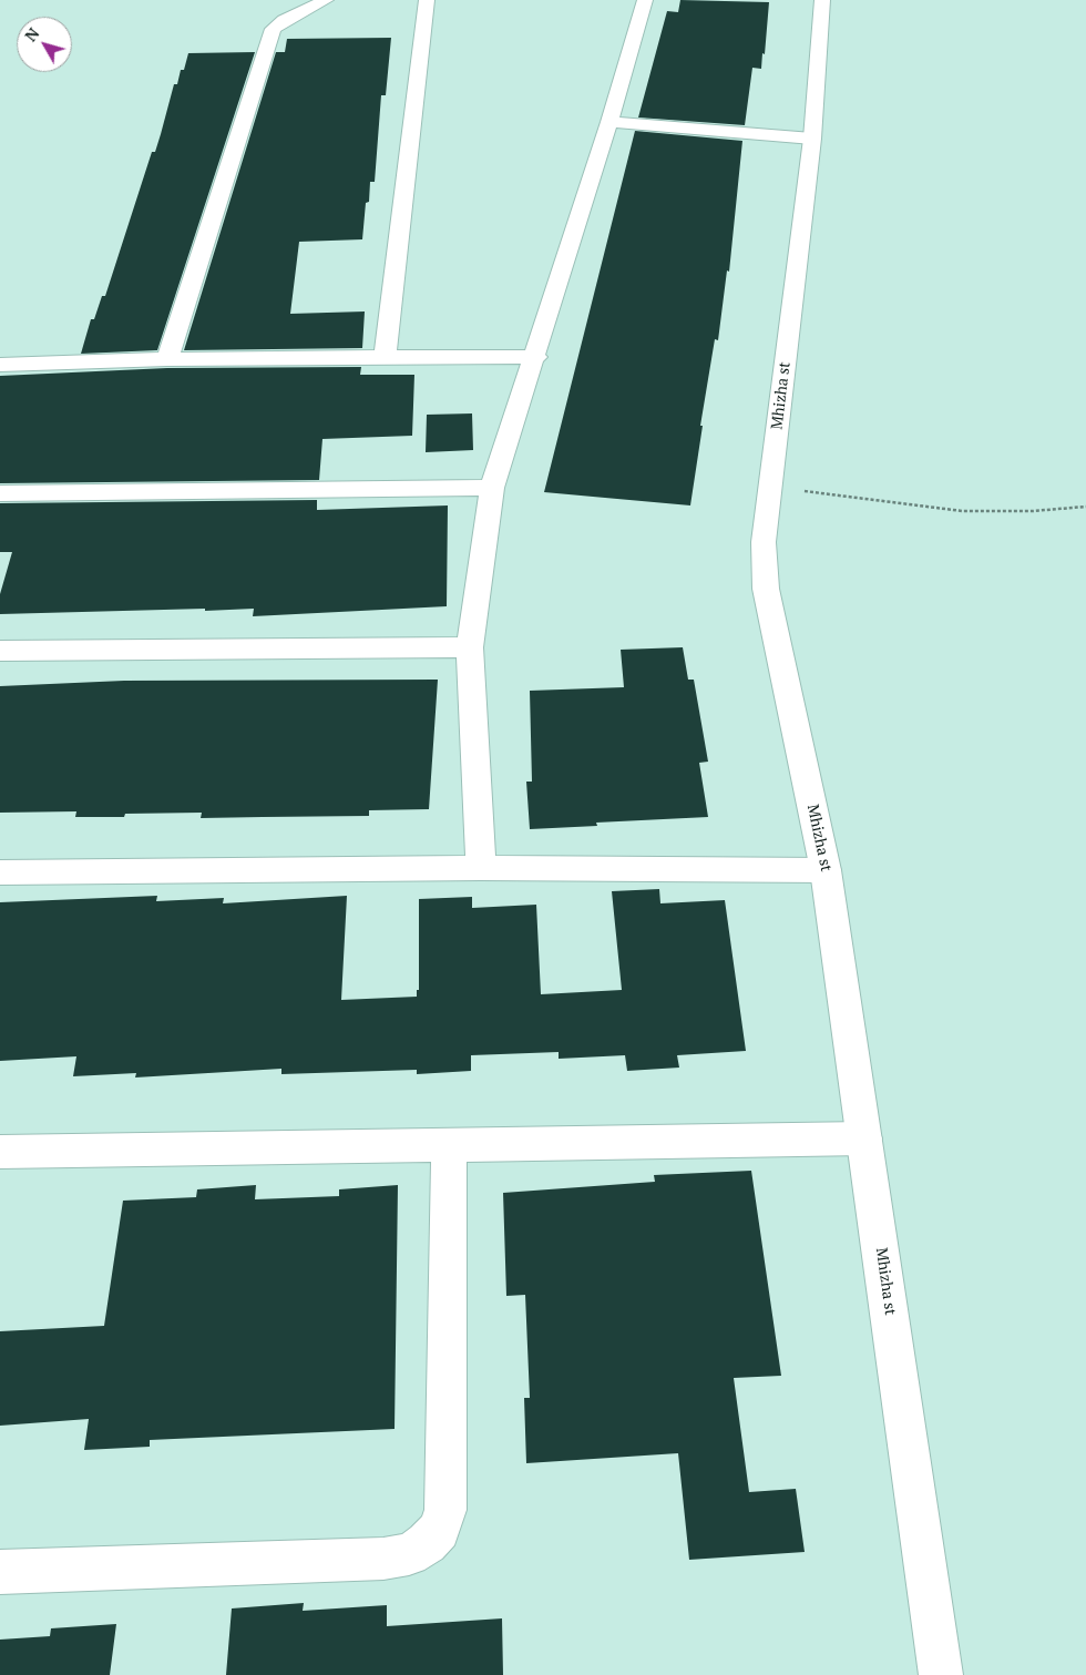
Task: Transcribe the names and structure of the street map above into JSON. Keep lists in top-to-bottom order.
{
  "streets": {
    "street": ["Mhizha st"]
  },
  "north": "top left"
}
